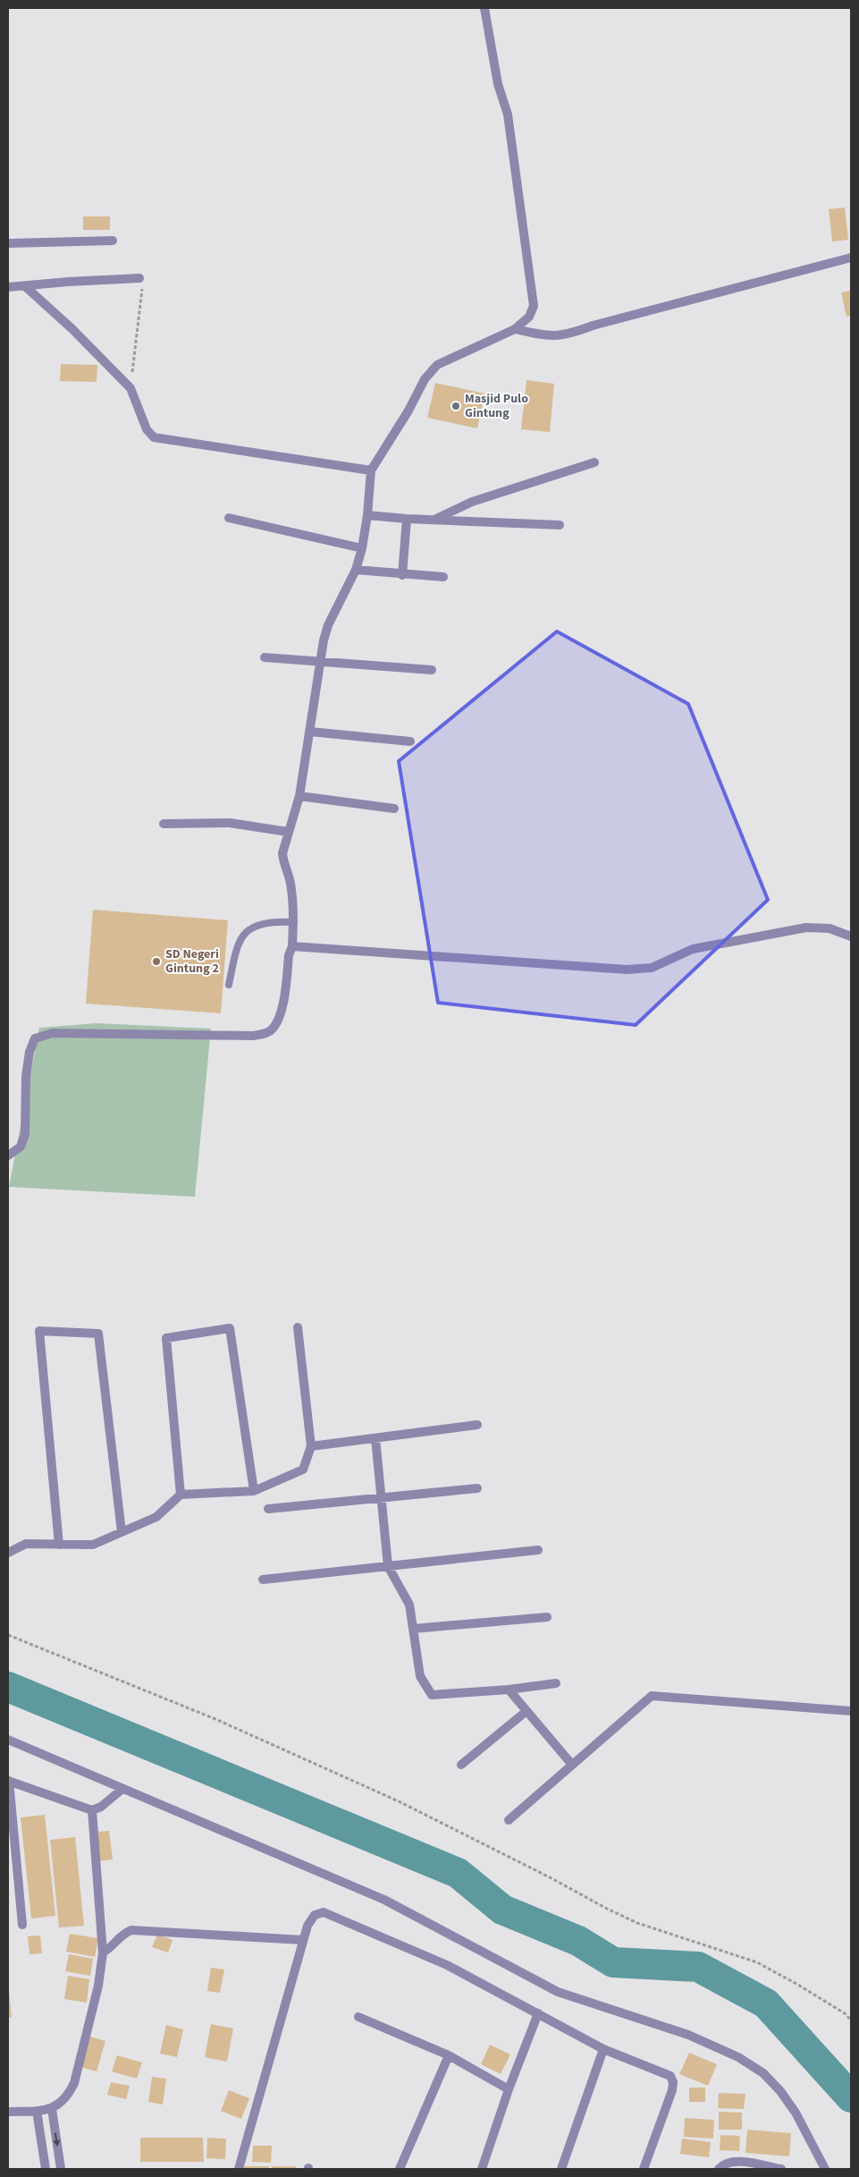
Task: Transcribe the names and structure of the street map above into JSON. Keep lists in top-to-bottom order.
{
  "places": ["Masjid Pulo Gintung", "SD Negeri Gintung 2"]
}
